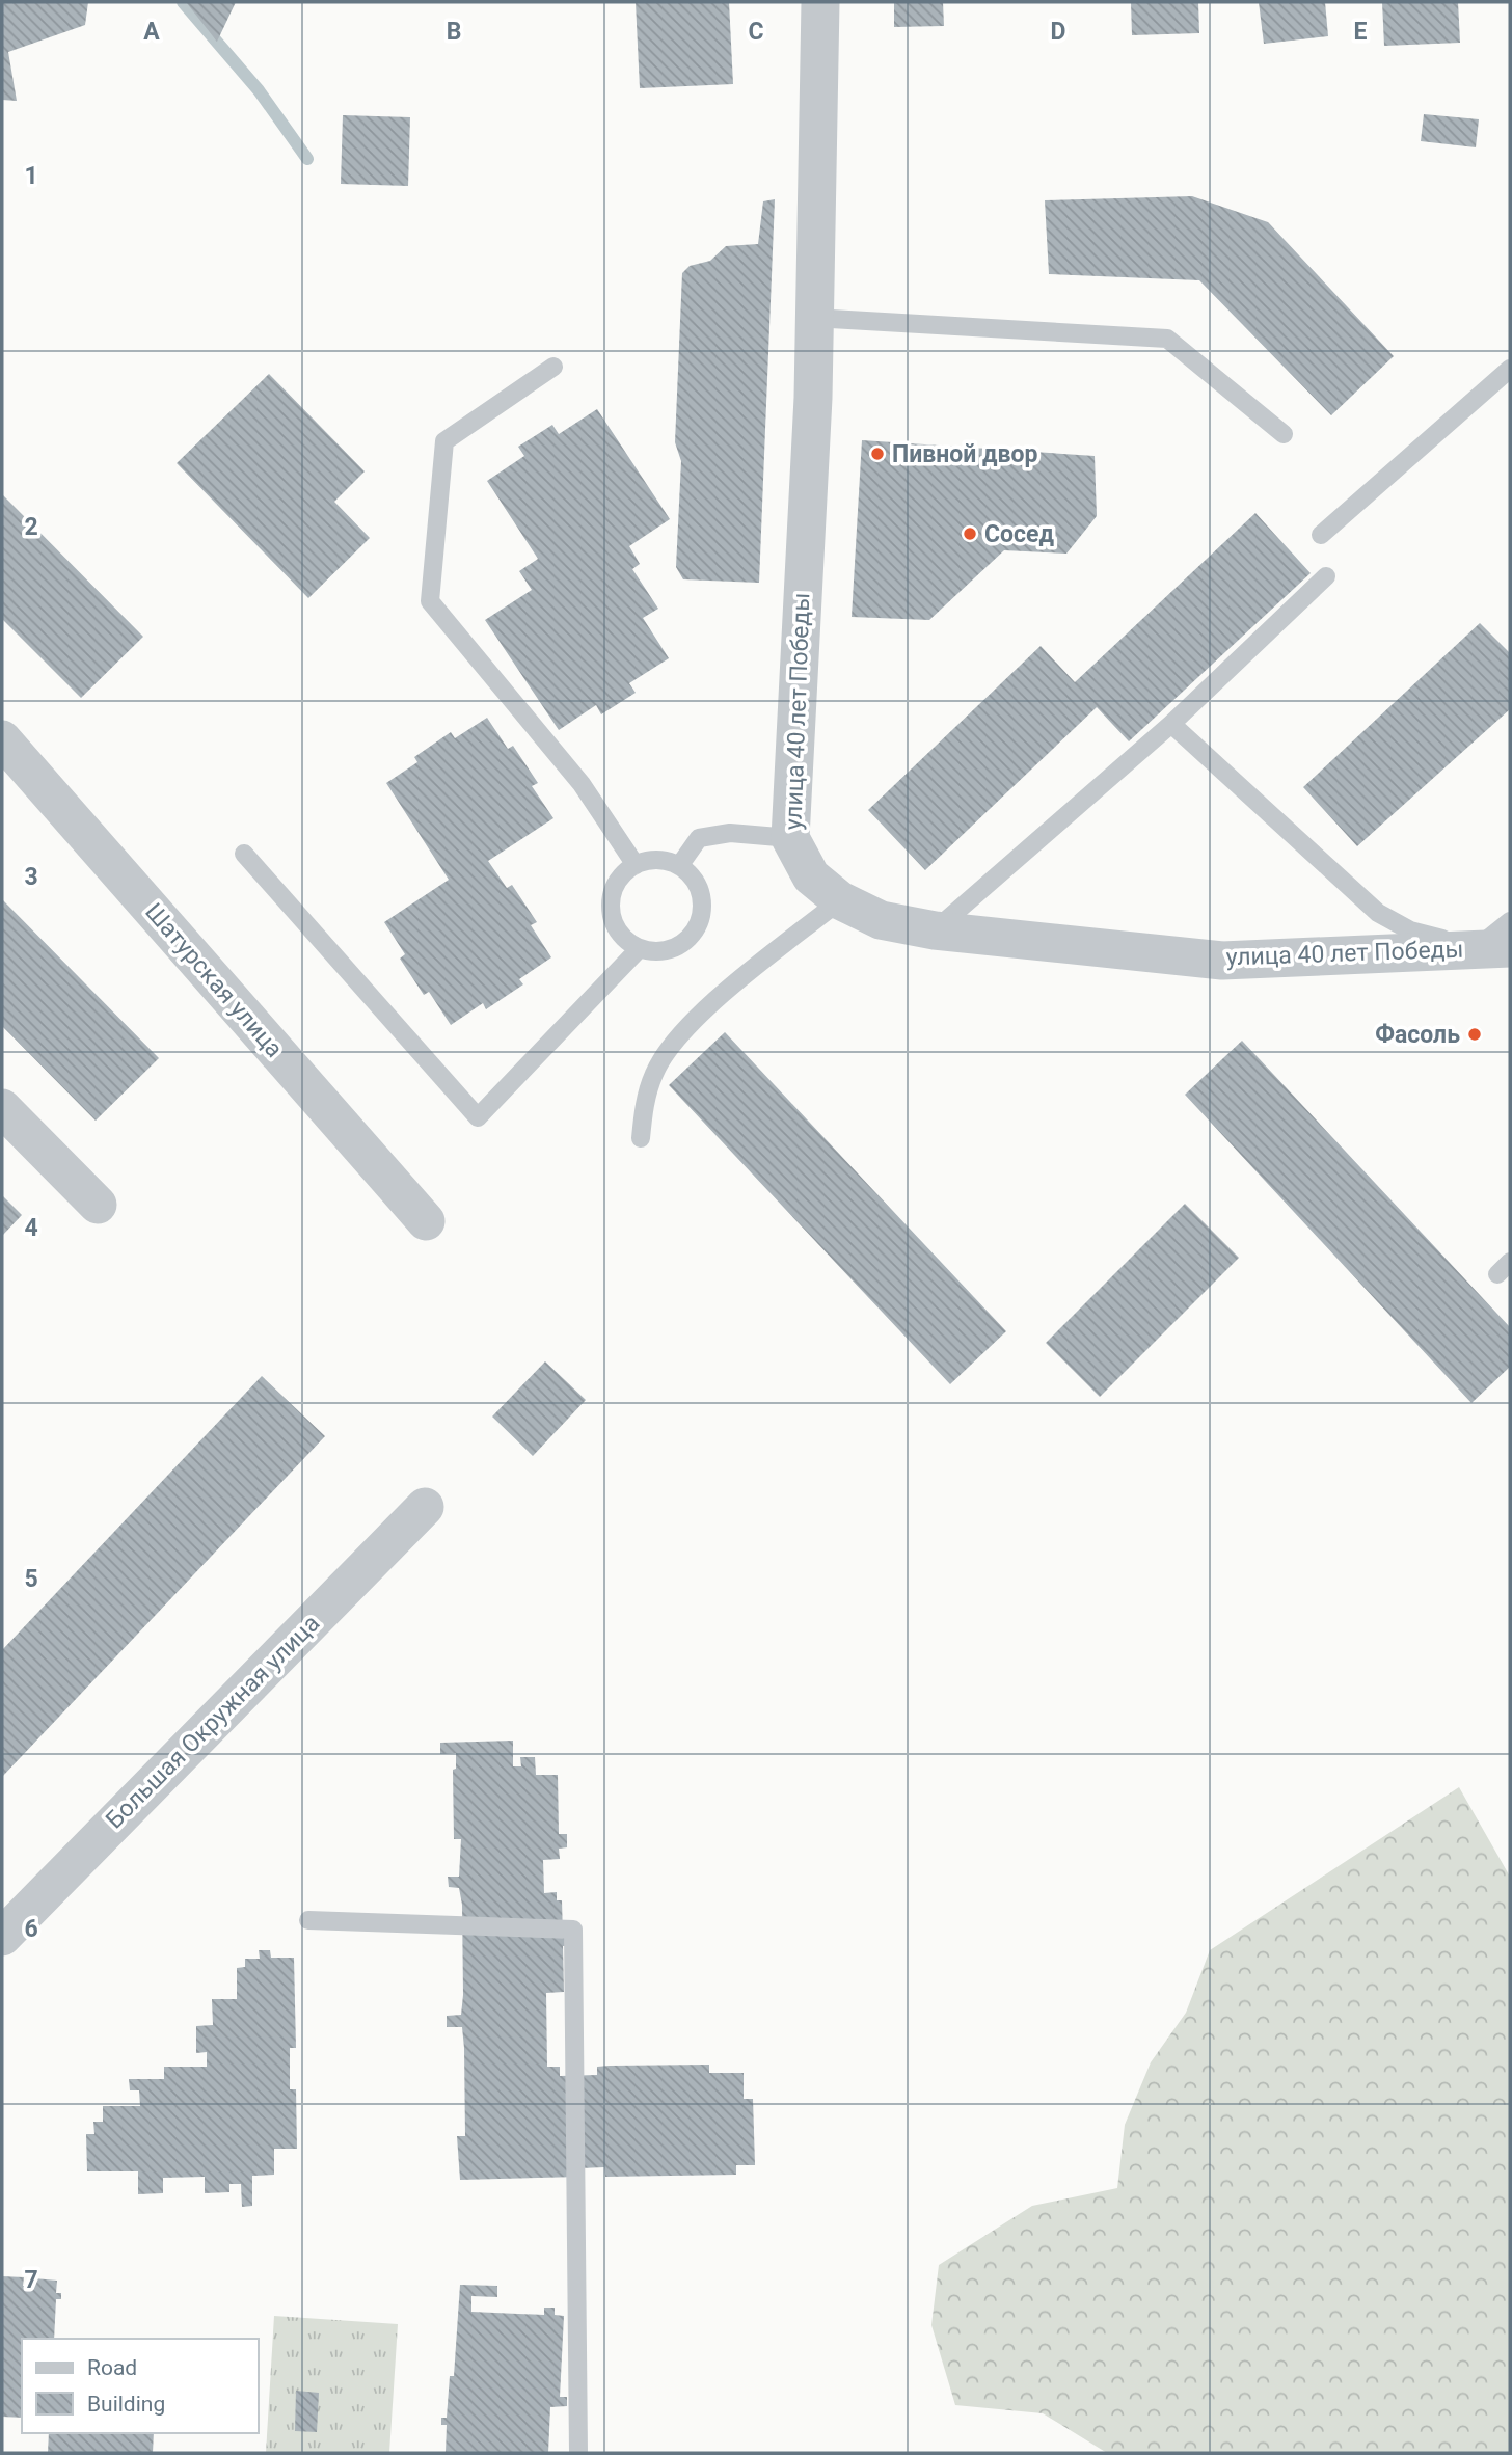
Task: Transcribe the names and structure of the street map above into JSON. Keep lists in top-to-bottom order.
{
  "streets": {
    "street": ["улица 40 лет Победы", "Шатурская улица", "Большая Окружная улица"]
  },
  "places": ["Пивной двор", "Сосед", "Фасоль"],
  "legend": ["Road", "Building"],
  "grid": {
    "columns": [
      "A",
      "B",
      "C",
      "D",
      "E"
    ],
    "rows": [
      "1",
      "2",
      "3",
      "4",
      "5",
      "6",
      "7"
    ]
  }
}
